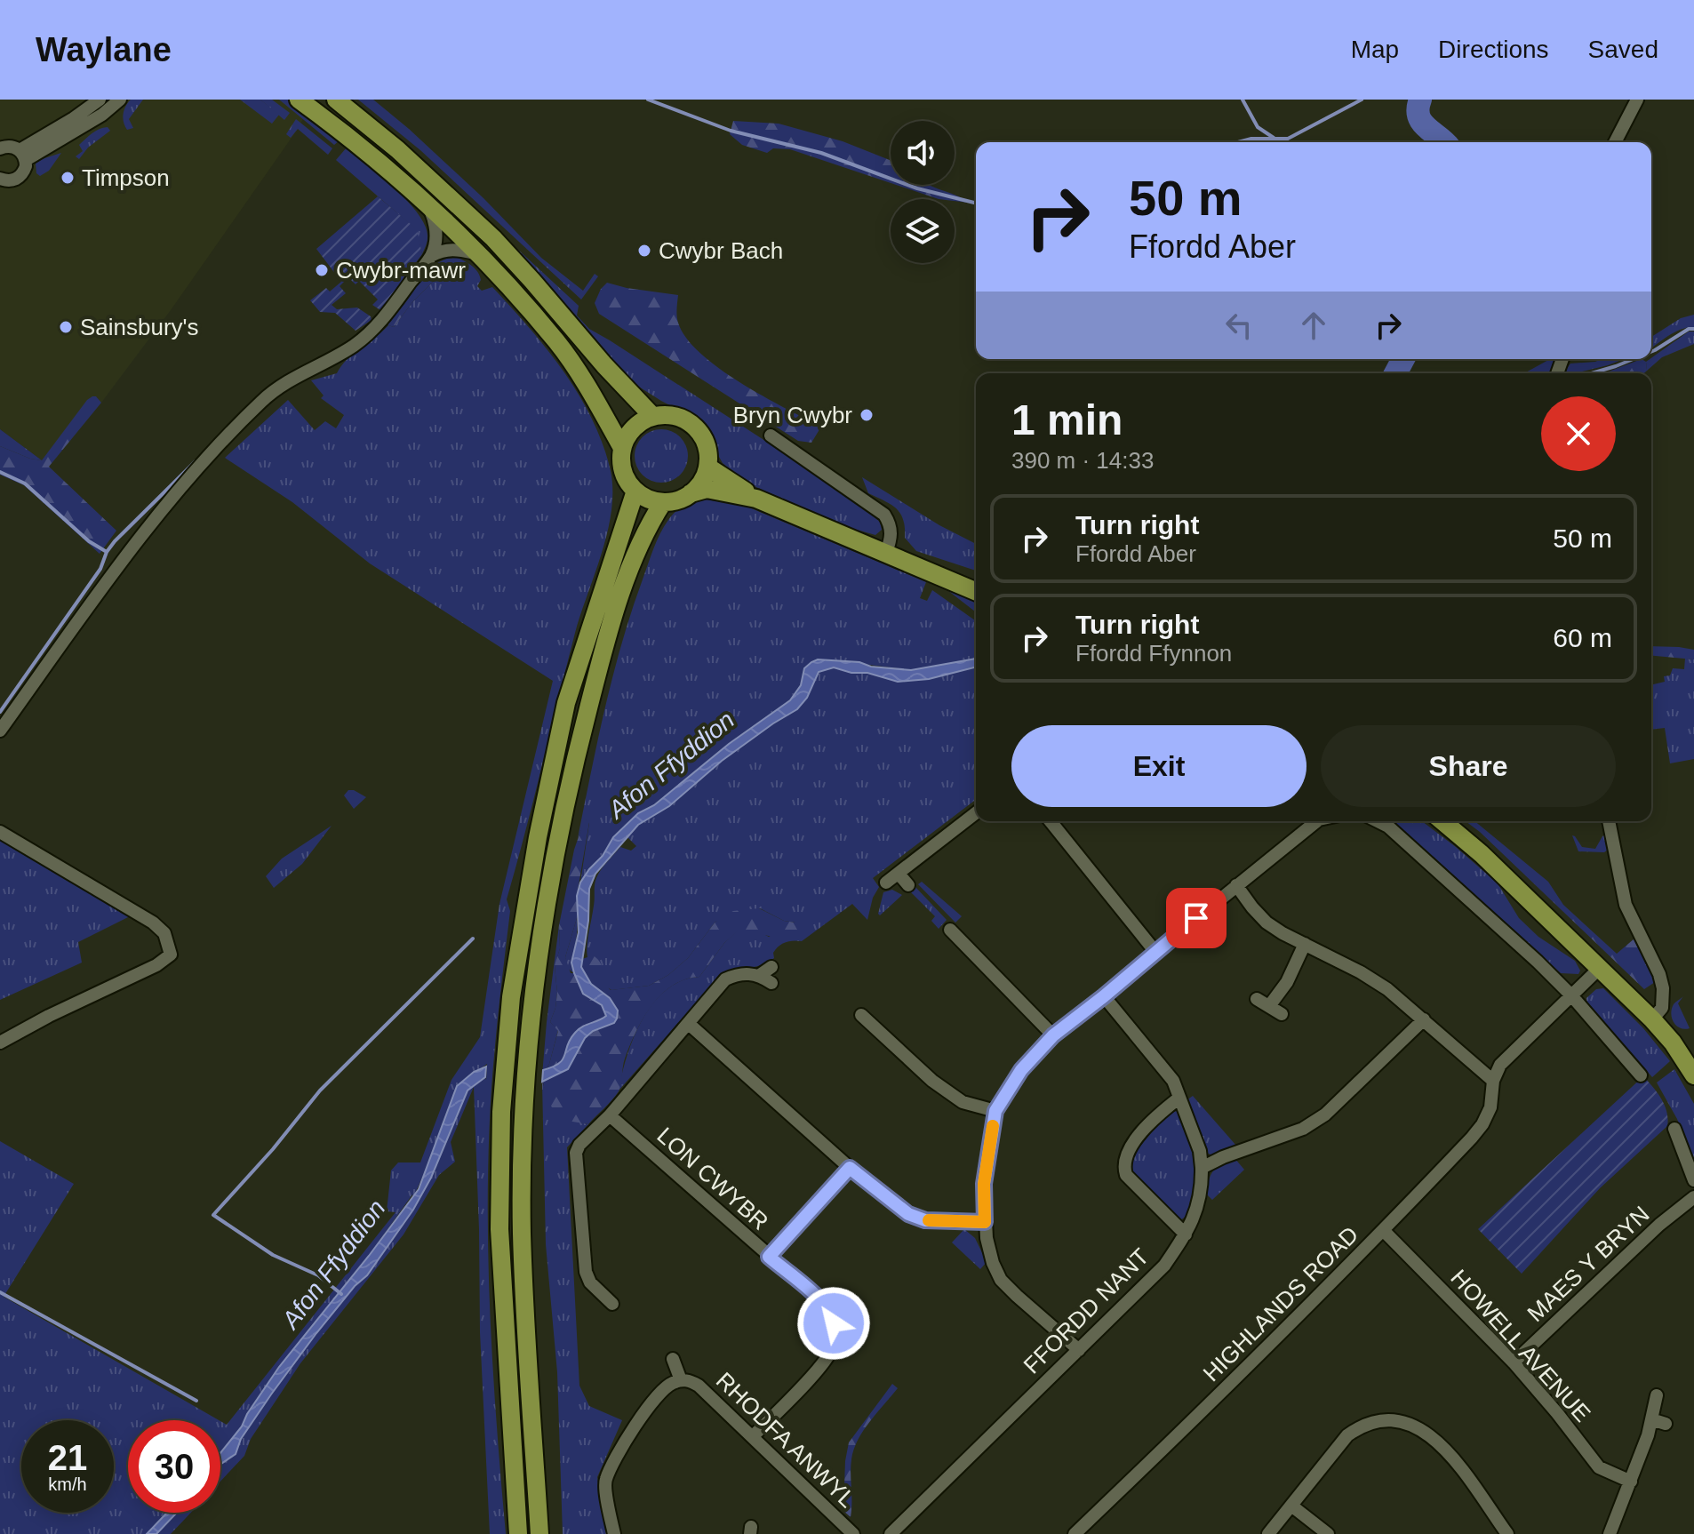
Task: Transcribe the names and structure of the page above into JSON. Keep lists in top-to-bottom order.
{
  "streets": {
    "street": [
      "LON CWYBR",
      "MAES Y BRYN",
      "HIGHLANDS ROAD",
      "FFORDD NANT",
      "HOWELL AVENUE",
      "RHODFA ANWYL"
    ]
  },
  "crossings": [
    ["LON CWYBR", "RHODFA ANWYL"],
    ["MAES Y BRYN", "HOWELL AVENUE"],
    ["HIGHLANDS ROAD", "HOWELL AVENUE"]
  ],
  "water": ["Afon Ffyddion"],
  "places": [
    "Timpson",
    "Cwybr Bach",
    "Cwybr-mawr",
    "Sainsbury's",
    "Bryn Cwybr"
  ],
  "page": {
    "header": "Waylane",
    "nav": ["Map", "Directions", "Saved"],
    "turn": ["50 m", "Ffordd Aber"],
    "heading": ["1 min", "390 m · 14:33"],
    "list": [
      {
        "name": "Turn right",
        "note": "Ffordd Aber",
        "value": "50 m"
      },
      {
        "name": "Turn right",
        "note": "Ffordd Ffynnon",
        "value": "60 m"
      }
    ],
    "buttons": ["Exit", "Share"],
    "speed": "21 km/h",
    "limit": "30"
  }
}
